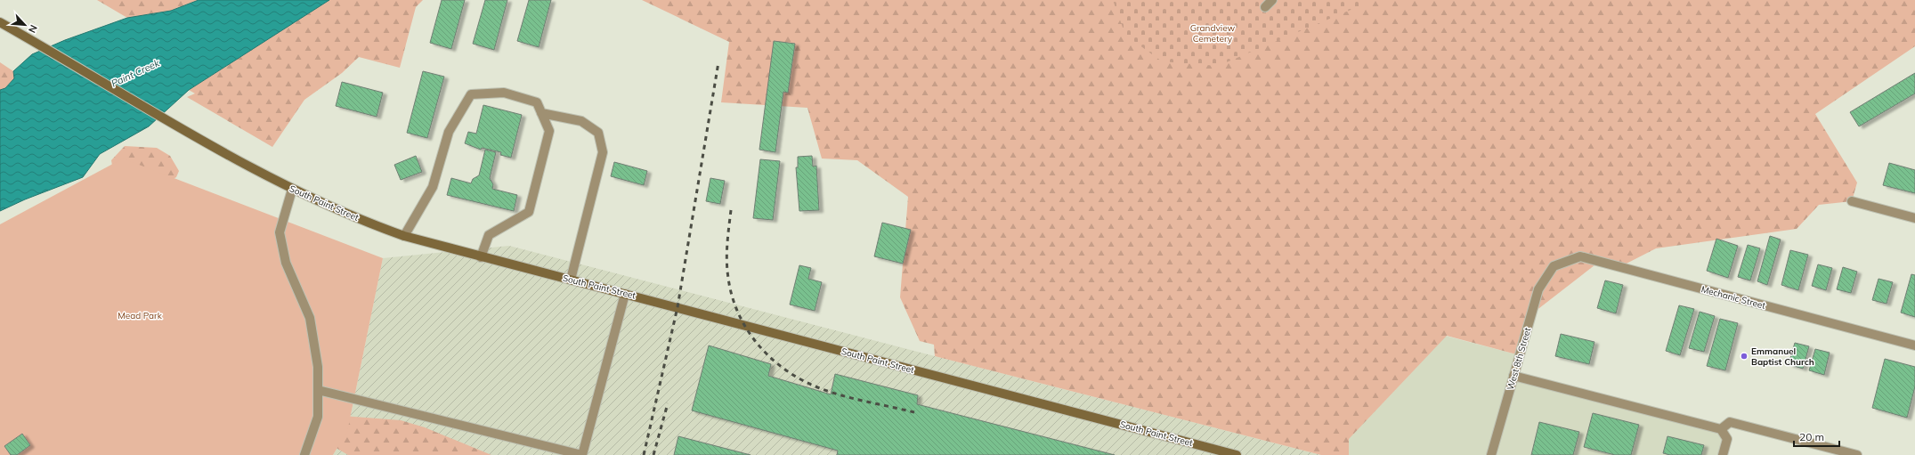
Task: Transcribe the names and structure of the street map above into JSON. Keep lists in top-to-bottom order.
{
  "streets": {
    "main road": ["South Paint Street"],
    "street": ["Mechanic Street", "West 8th Street"]
  },
  "crossings": [
    ["Mechanic Street", "West 8th Street"]
  ],
  "water": ["Paint Creek"],
  "parks": ["Grandview Cemetery", "Mead Park"],
  "places": ["Emmanuel Baptist Church"],
  "scale_bar": "20 m",
  "north": "bottom right"
}
